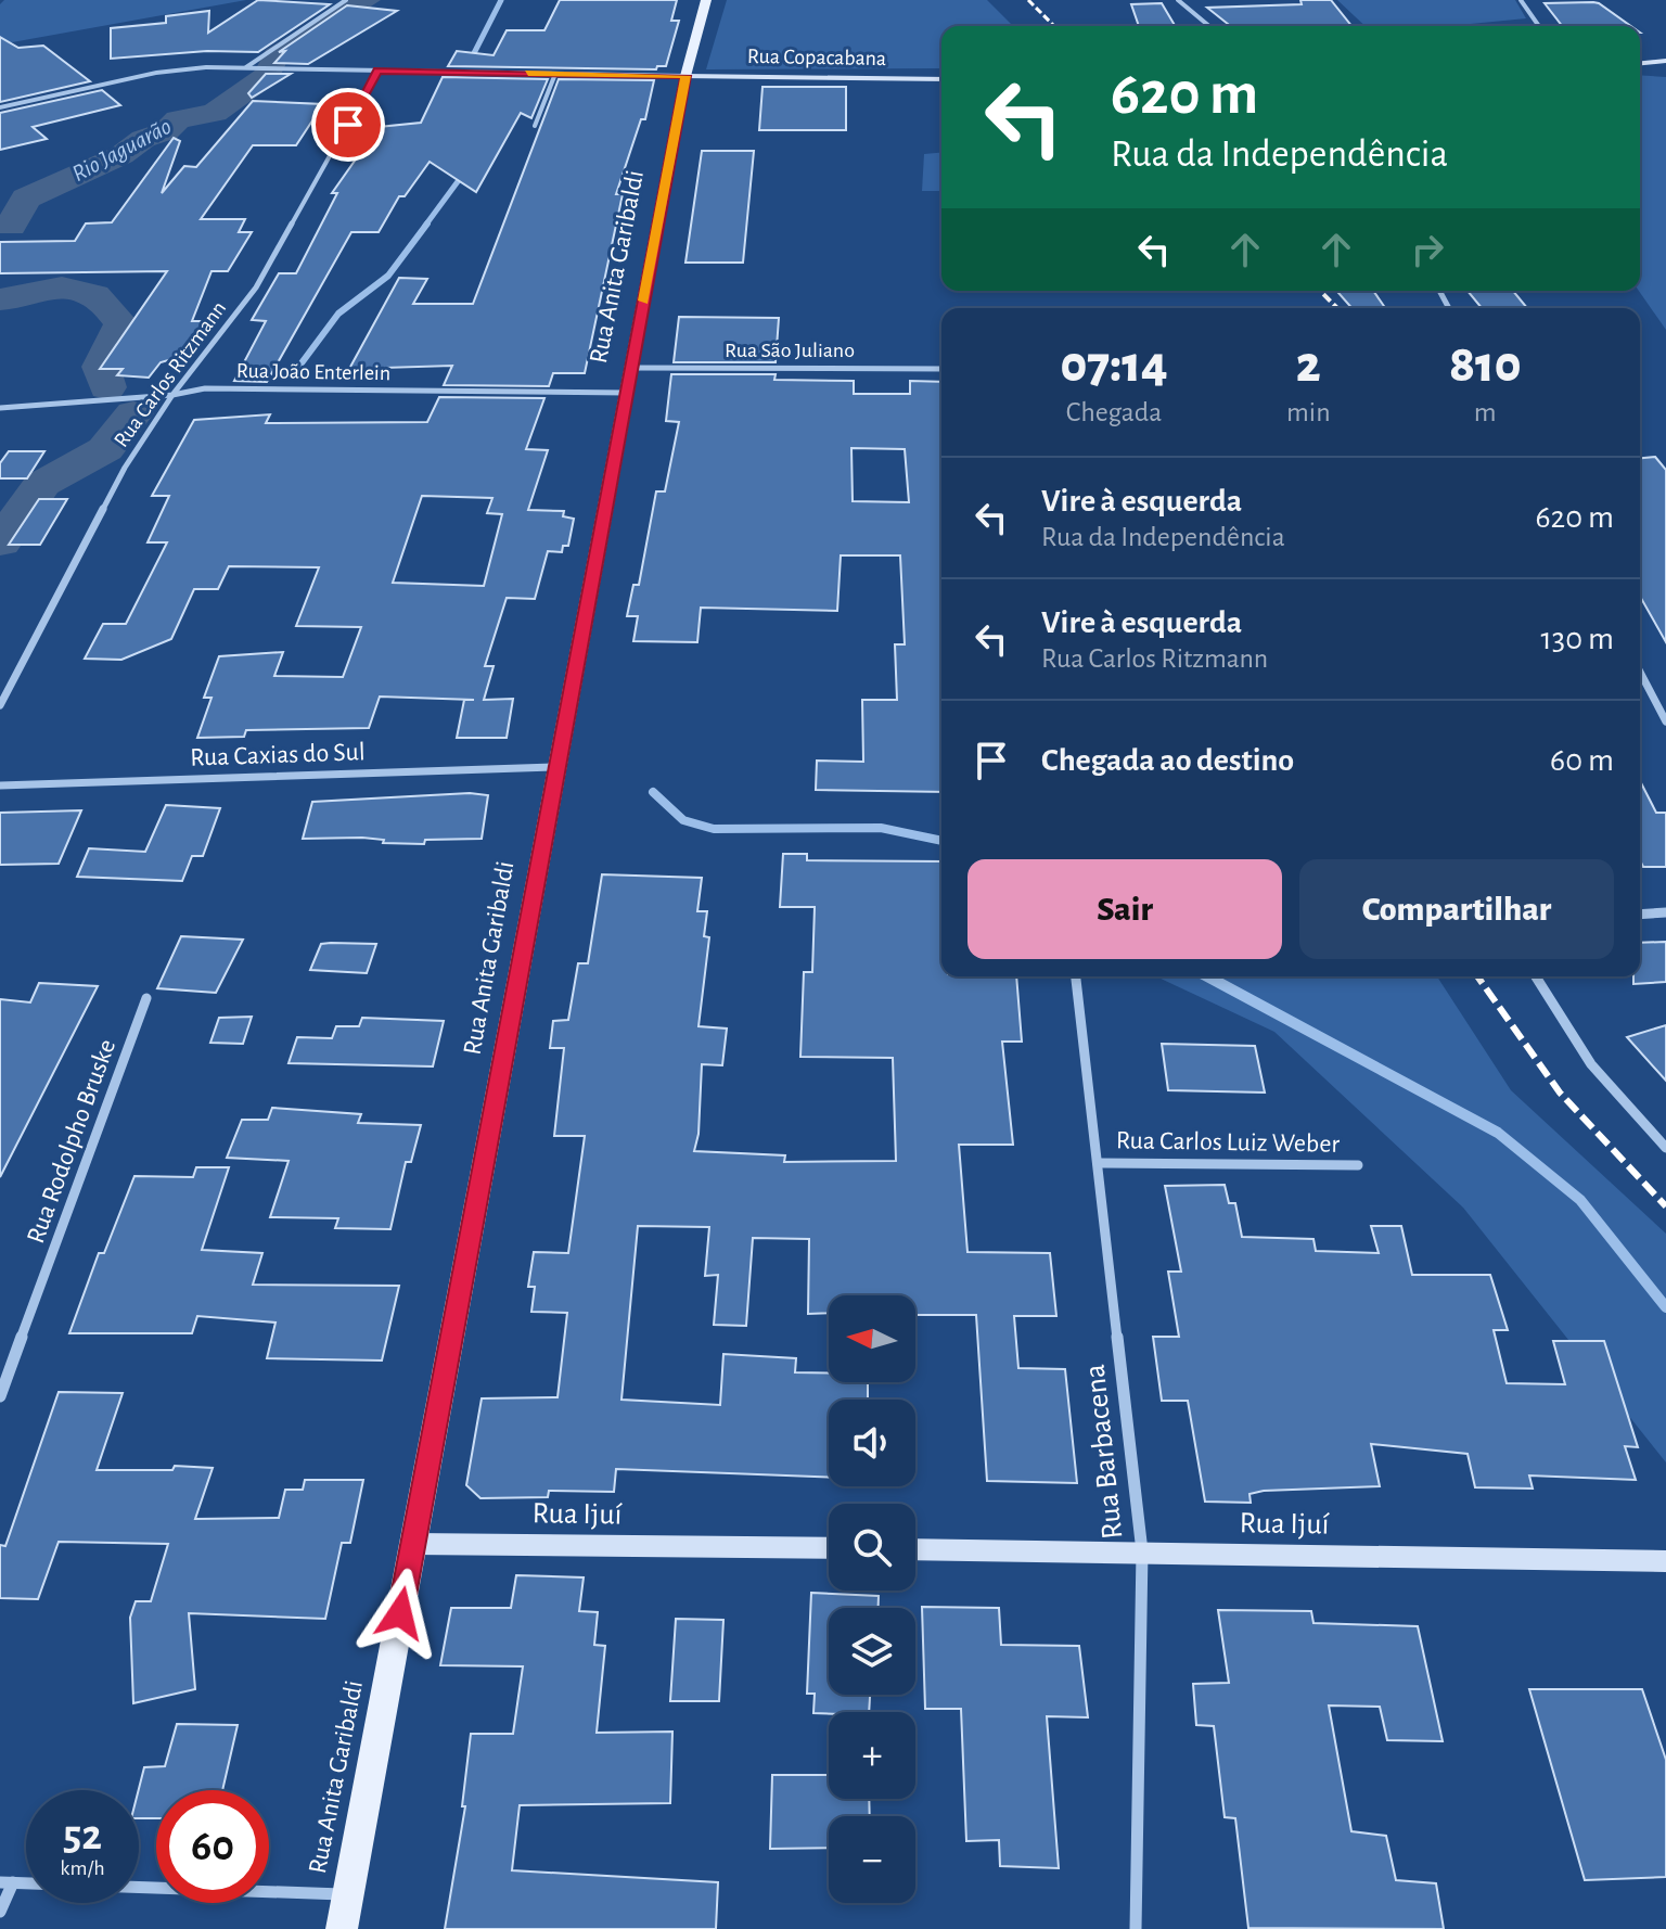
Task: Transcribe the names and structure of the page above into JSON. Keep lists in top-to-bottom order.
{
  "streets": {
    "main road": ["Rua Copacabana", "Rua Anita Garibaldi", "Rua Ijuí"],
    "street": [
      "Rua São Juliano",
      "Rua João Enterlein",
      "Rua Carlos Ritzmann",
      "Rua Caxias do Sul",
      "Rua Rodolpho Bruske",
      "Rua Carlos Luiz Weber",
      "Rua Barbacena"
    ]
  },
  "crossings": [
    ["Rua Copacabana", "Rua Anita Garibaldi"],
    ["Rua Anita Garibaldi", "Rua São Juliano"],
    ["Rua Anita Garibaldi", "Rua João Enterlein"],
    ["Rua Anita Garibaldi", "Rua Caxias do Sul"],
    ["Rua Anita Garibaldi", "Rua Ijuí"],
    ["Rua João Enterlein", "Rua Carlos Ritzmann"],
    ["Rua Carlos Luiz Weber", "Rua Barbacena"],
    ["Rua Barbacena", "Rua Ijuí"]
  ],
  "water": ["Rio Jaguarão"],
  "north": "left",
  "page": {
    "turn": ["620 m", "Rua da Independência"],
    "eta": [
      "07:14",
      "Chegada",
      "2",
      "min",
      "810",
      "m"
    ],
    "list": [
      {
        "name": "Vire à esquerda",
        "note": "Rua da Independência",
        "value": "620 m"
      },
      {
        "name": "Vire à esquerda",
        "note": "Rua Carlos Ritzmann",
        "value": "130 m"
      },
      {
        "name": "Chegada ao destino",
        "value": "60 m"
      }
    ],
    "buttons": ["Sair", "Compartilhar"],
    "map_buttons": ["+", "−"],
    "speed": "52 km/h",
    "limit": "60"
  }
}
